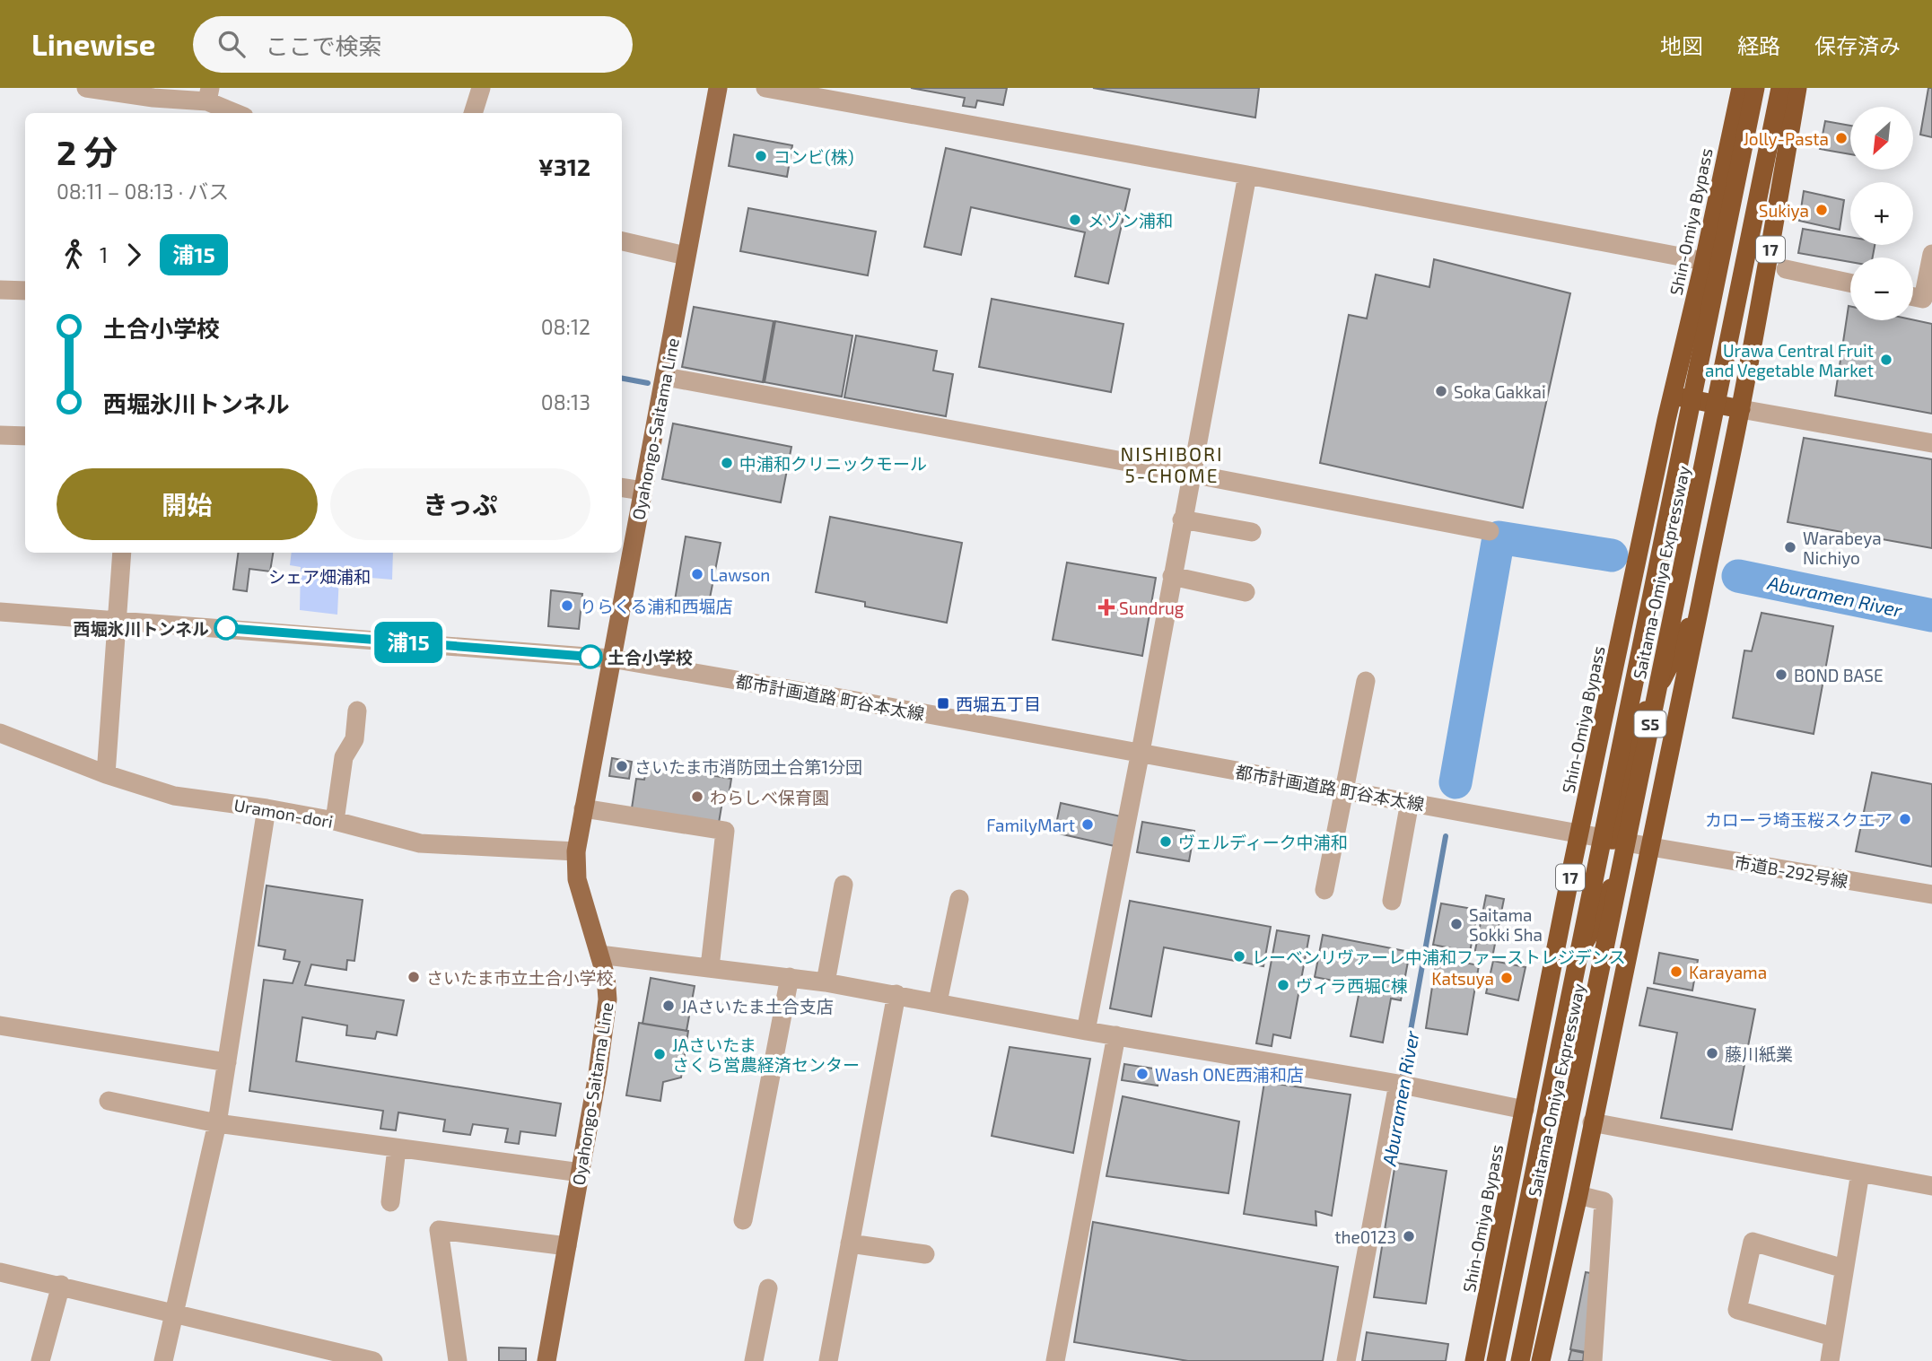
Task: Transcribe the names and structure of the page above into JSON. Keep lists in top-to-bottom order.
{
  "streets": {
    "highway": [
      "Shin-Omiya Bypass",
      "17",
      "Saitama-Omiya Expressway",
      "S5"
    ],
    "main road": ["Oyahongo-Saitama Line"],
    "street": ["都市計画道路 町谷本太線", "Uramon-dori", "市道B-292号線"]
  },
  "crossings": [
    ["Shin-Omiya Bypass", "都市計画道路 町谷本太線"],
    ["17", "都市計画道路 町谷本太線"],
    ["17", "市道B-292号線"],
    ["Oyahongo-Saitama Line", "都市計画道路 町谷本太線"],
    ["Oyahongo-Saitama Line", "Uramon-dori"],
    ["都市計画道路 町谷本太線", "市道B-292号線"]
  ],
  "districts": ["NISHIBORI 5-CHOME"],
  "water": ["Aburamen River"],
  "parks": ["シェア畑浦和"],
  "places": {
    "other": [
      "Jolly-Pasta",
      "コンビ(株)",
      "Sukiya",
      "メゾン浦和",
      "Urawa Central Fruit and Vegetable Market",
      "Soka Gakkai",
      "中浦和クリニックモール",
      "Warabeya Nichiyo",
      "Lawson",
      "りらくる浦和西堀店",
      "西堀氷川トンネル",
      "土合小学校",
      "BOND BASE",
      "さいたま市消防団土合第1分団",
      "わらしべ保育園",
      "カローラ埼玉桜スクエア",
      "FamilyMart",
      "ヴェルディーク中浦和",
      "Saitama Sokki Sha",
      "レーベンリヴァーレ中浦和ファーストレジデンス",
      "Karayama",
      "さいたま市立土合小学校",
      "Katsuya",
      "ヴィラ西堀C棟",
      "JAさいたま土合支店",
      "藤川紙業",
      "JAさいたま さくら営農経済センター",
      "Wash ONE西浦和店",
      "the0123"
    ],
    "health": ["Sundrug"],
    "transit": ["西堀五丁目"]
  },
  "lines": ["bus line 浦15"],
  "north": "bottom left",
  "page": {
    "header": "Linewise",
    "search": "ここで検索",
    "nav": ["地図", "経路", "保存済み"],
    "on_map": "浦15",
    "map_buttons": ["+", "−"],
    "heading": ["2 分", "08:11 – 08:13 · バス", "¥312"],
    "legs": ["1", "浦15"],
    "list": [
      {
        "name": "土合小学校",
        "value": "08:12"
      },
      {
        "name": "西堀氷川トンネル",
        "value": "08:13"
      }
    ],
    "buttons": ["開始", "きっぷ"]
  }
}
